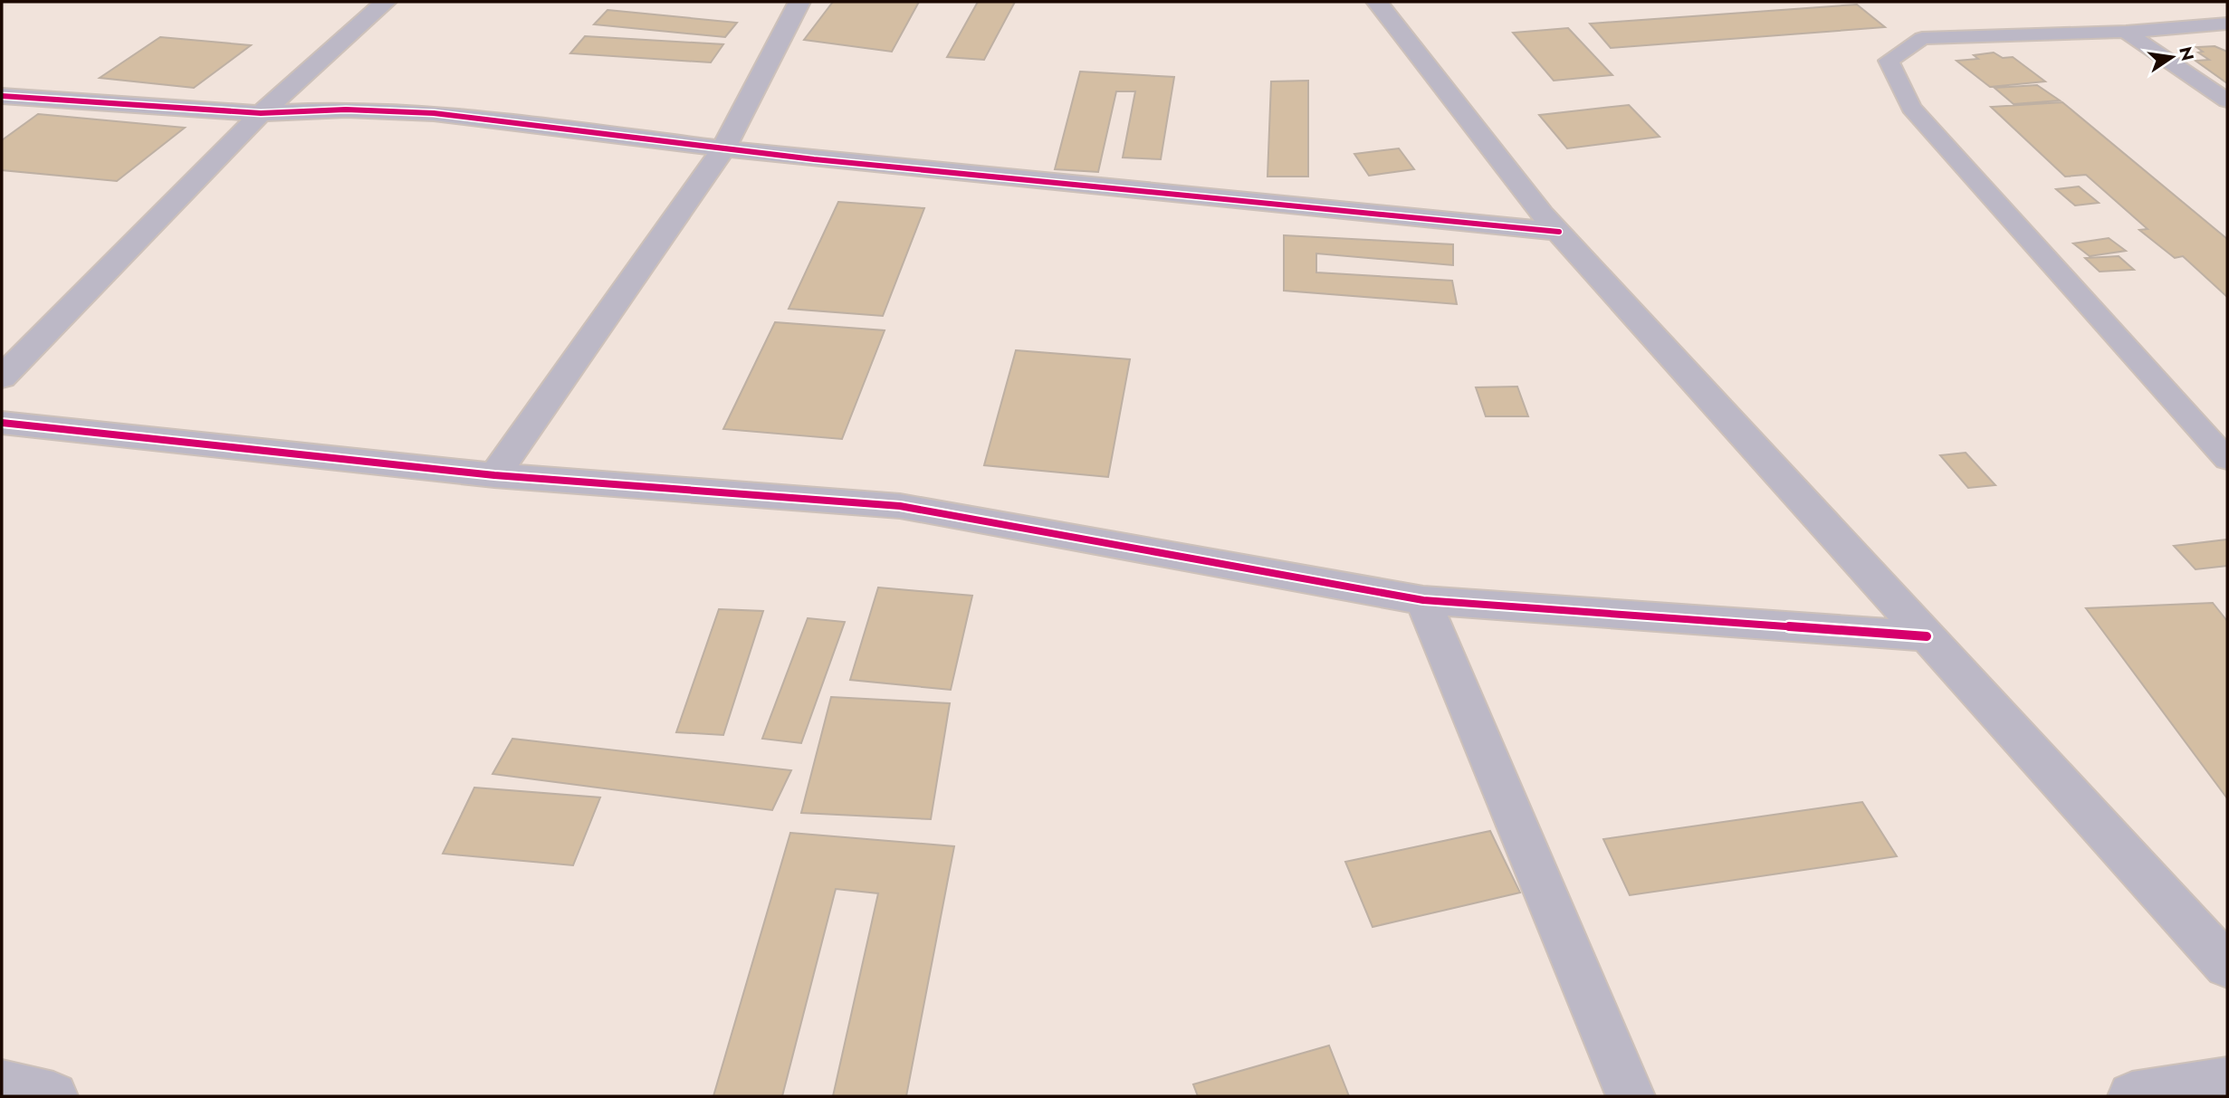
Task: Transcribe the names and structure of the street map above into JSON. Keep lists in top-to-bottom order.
{
  "north": "right"
}
